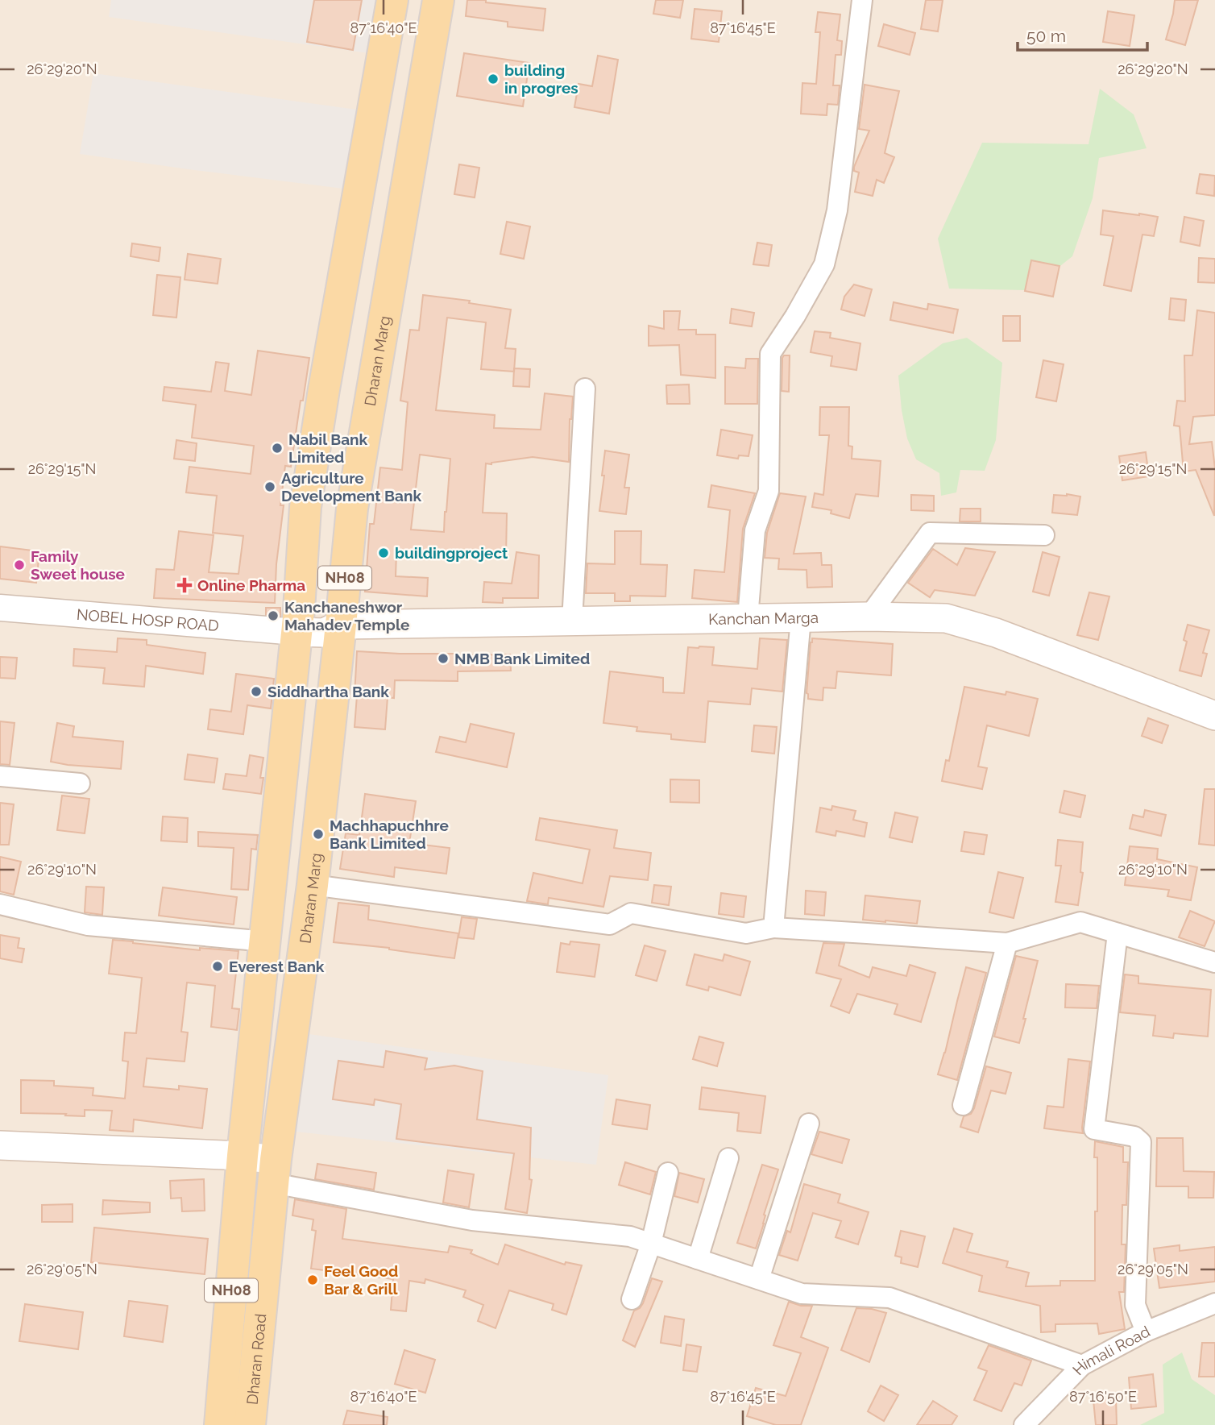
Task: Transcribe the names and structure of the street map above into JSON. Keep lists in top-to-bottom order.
{
  "streets": {
    "main road": [
      "Dharan Marg",
      "NH08",
      "Kanchan Marga",
      "Dharan Road"
    ],
    "street": ["NOBEL HOSP ROAD", "Himali Road"]
  },
  "crossings": [
    ["Dharan Marg", "Kanchan Marga"],
    ["Dharan Marg", "Dharan Road"],
    ["NH08", "Kanchan Marga"],
    ["NH08", "NOBEL HOSP ROAD"],
    ["NH08", "Dharan Road"],
    ["Kanchan Marga", "NOBEL HOSP ROAD"]
  ],
  "places": {
    "other": [
      "building in progres",
      "Nabil Bank Limited",
      "Agriculture Development Bank",
      "buildingproject",
      "Family Sweet house",
      "Kanchaneshwor Mahadev Temple",
      "NMB Bank Limited",
      "Siddhartha Bank",
      "Machhapuchhre Bank Limited",
      "Everest Bank",
      "Feel Good Bar & Grill"
    ],
    "health": ["Online Pharma"]
  },
  "scale_bar": "50 m",
  "coordinates": [
    "87°16'40\"E",
    "87°16'45\"E",
    "26°29'20\"N",
    "26°29'15\"N",
    "26°29'10\"N",
    "26°29'05\"N",
    "87°16'50\"E"
  ]
}
